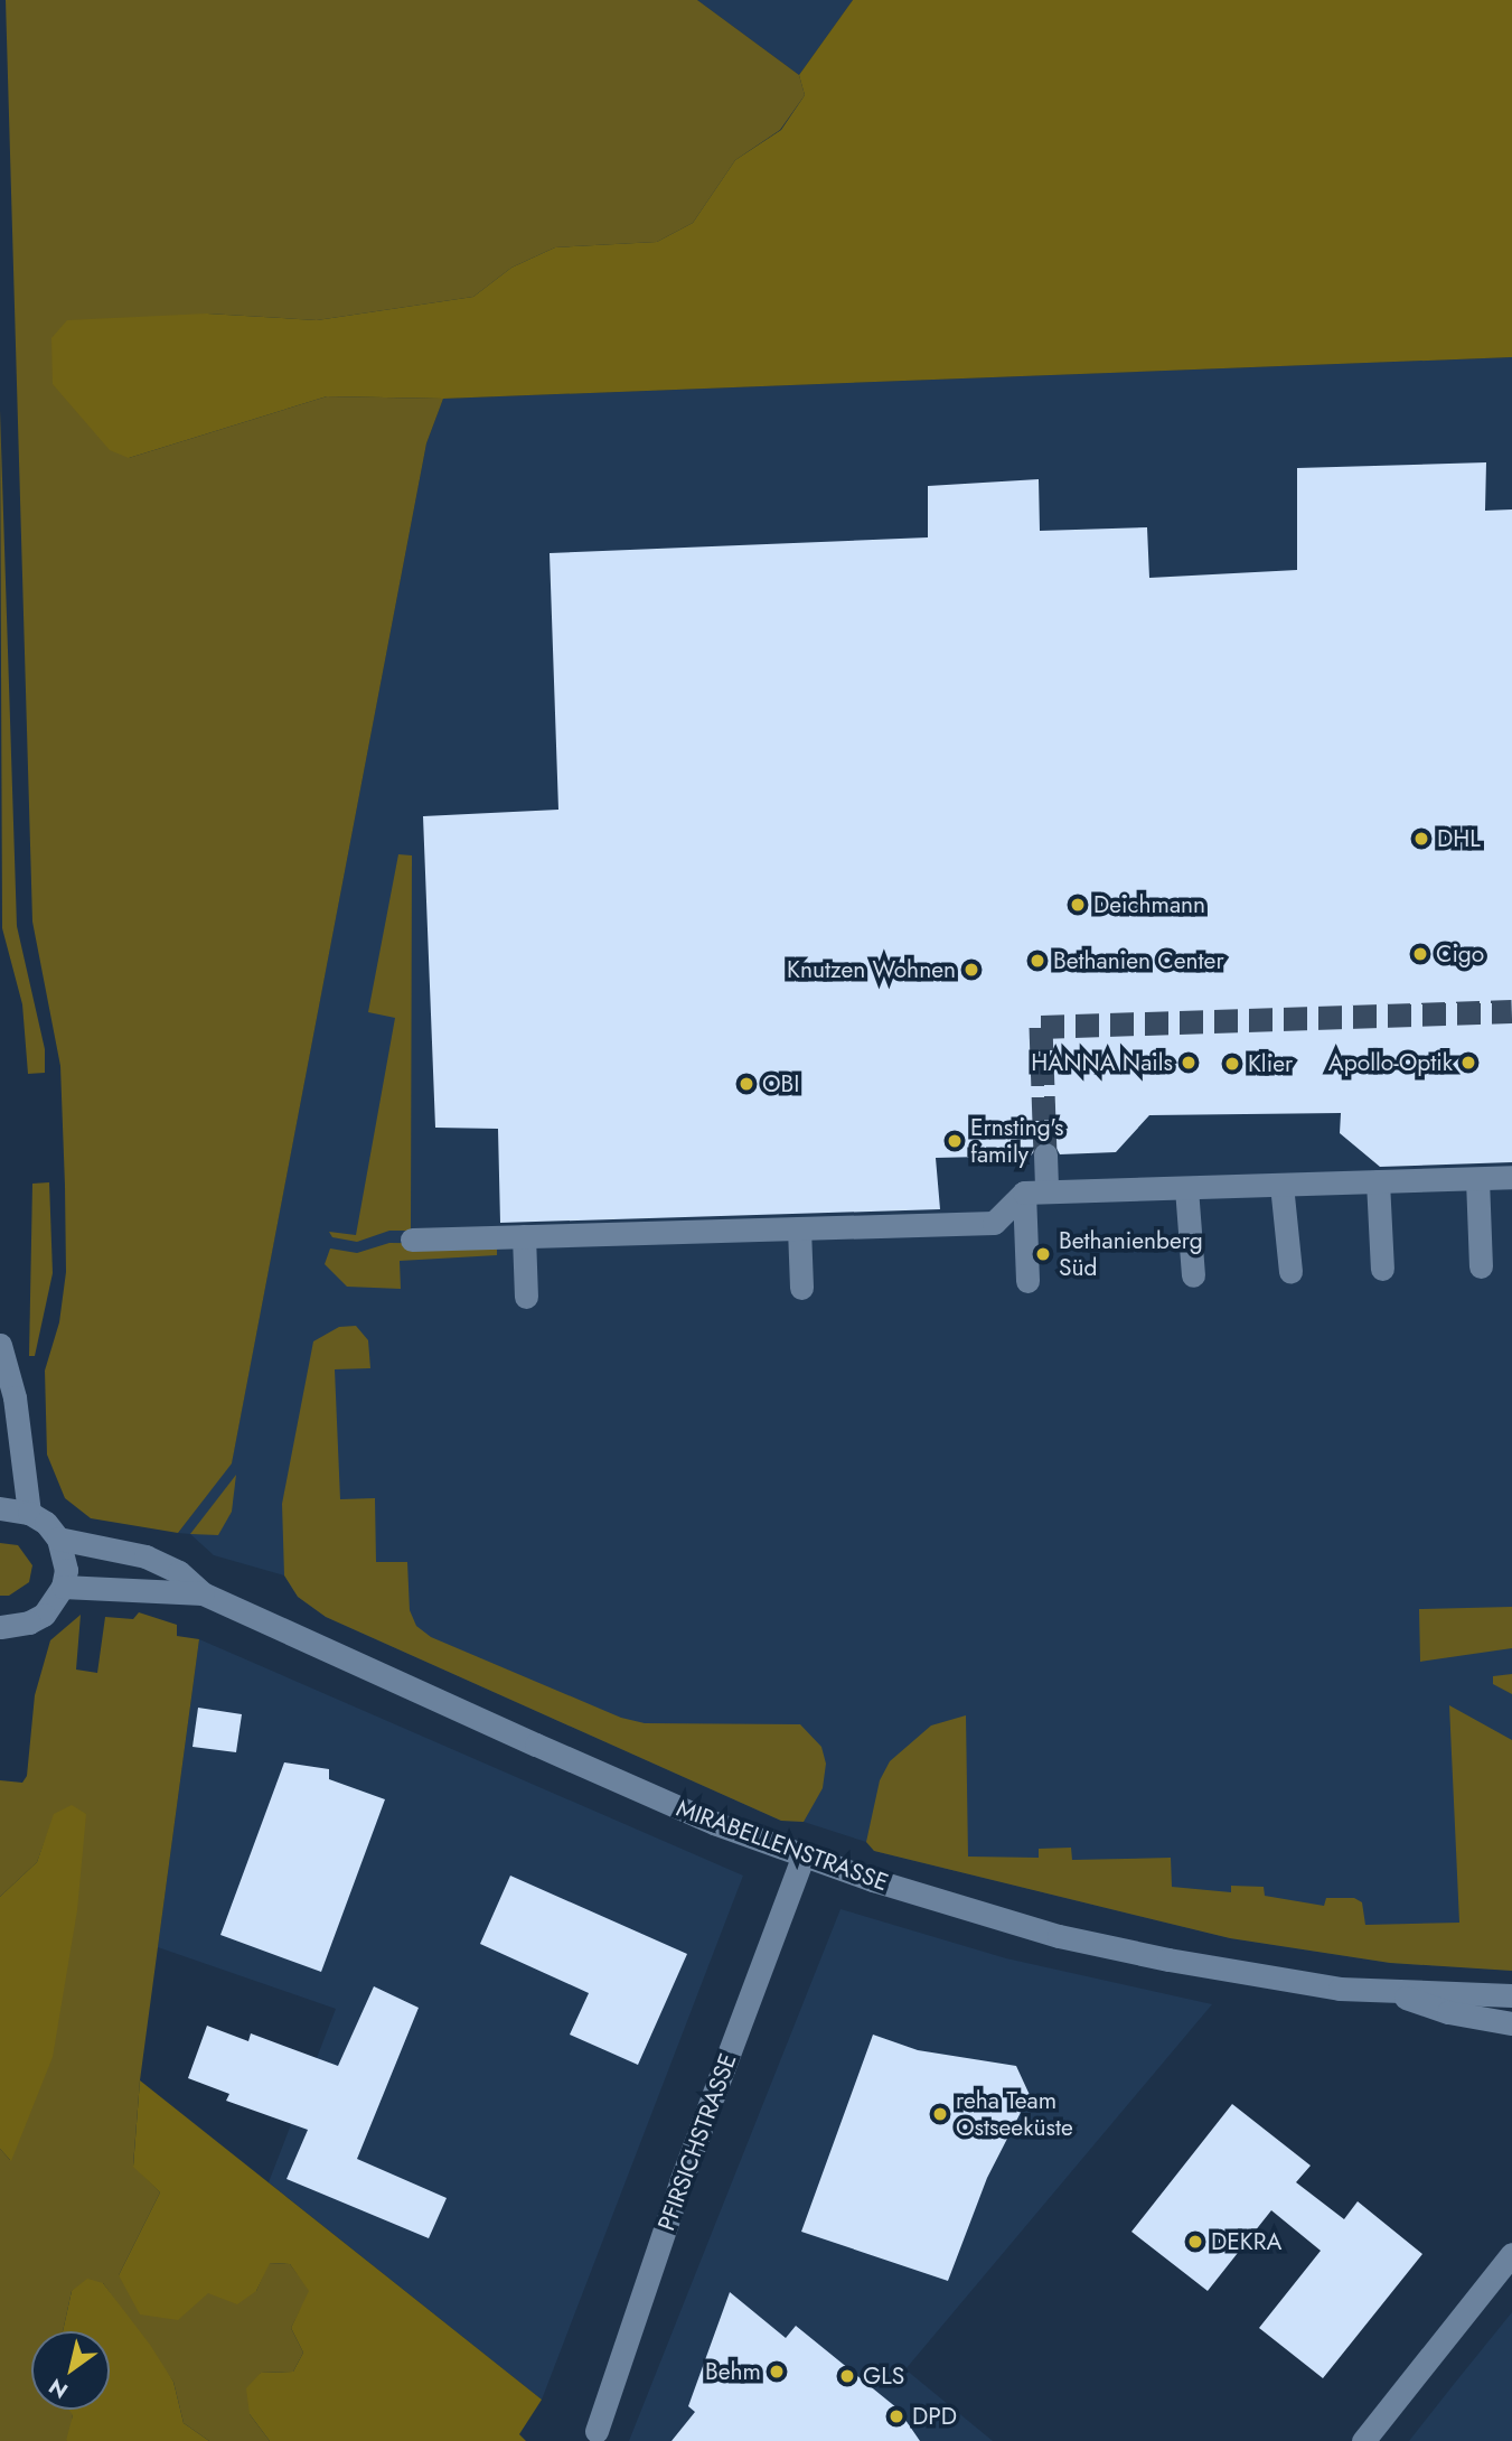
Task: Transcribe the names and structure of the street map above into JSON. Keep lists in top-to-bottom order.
{
  "streets": {
    "street": ["MIRABELLENSTRASSE", "PFIRSICHSTRASSE"]
  },
  "crossings": [
    ["MIRABELLENSTRASSE", "PFIRSICHSTRASSE"]
  ],
  "places": [
    "DHL",
    "Deichmann",
    "Cigo",
    "Bethanien Center",
    "Knutzen Wohnen",
    "HANNA Nails",
    "Apollo-Optik",
    "Klier",
    "OBI",
    "Ernsting's family",
    "Bethanienberg Süd",
    "reha Team Ostseeküste",
    "DEKRA",
    "Behm",
    "GLS",
    "DPD"
  ],
  "north": "bottom left"
}
